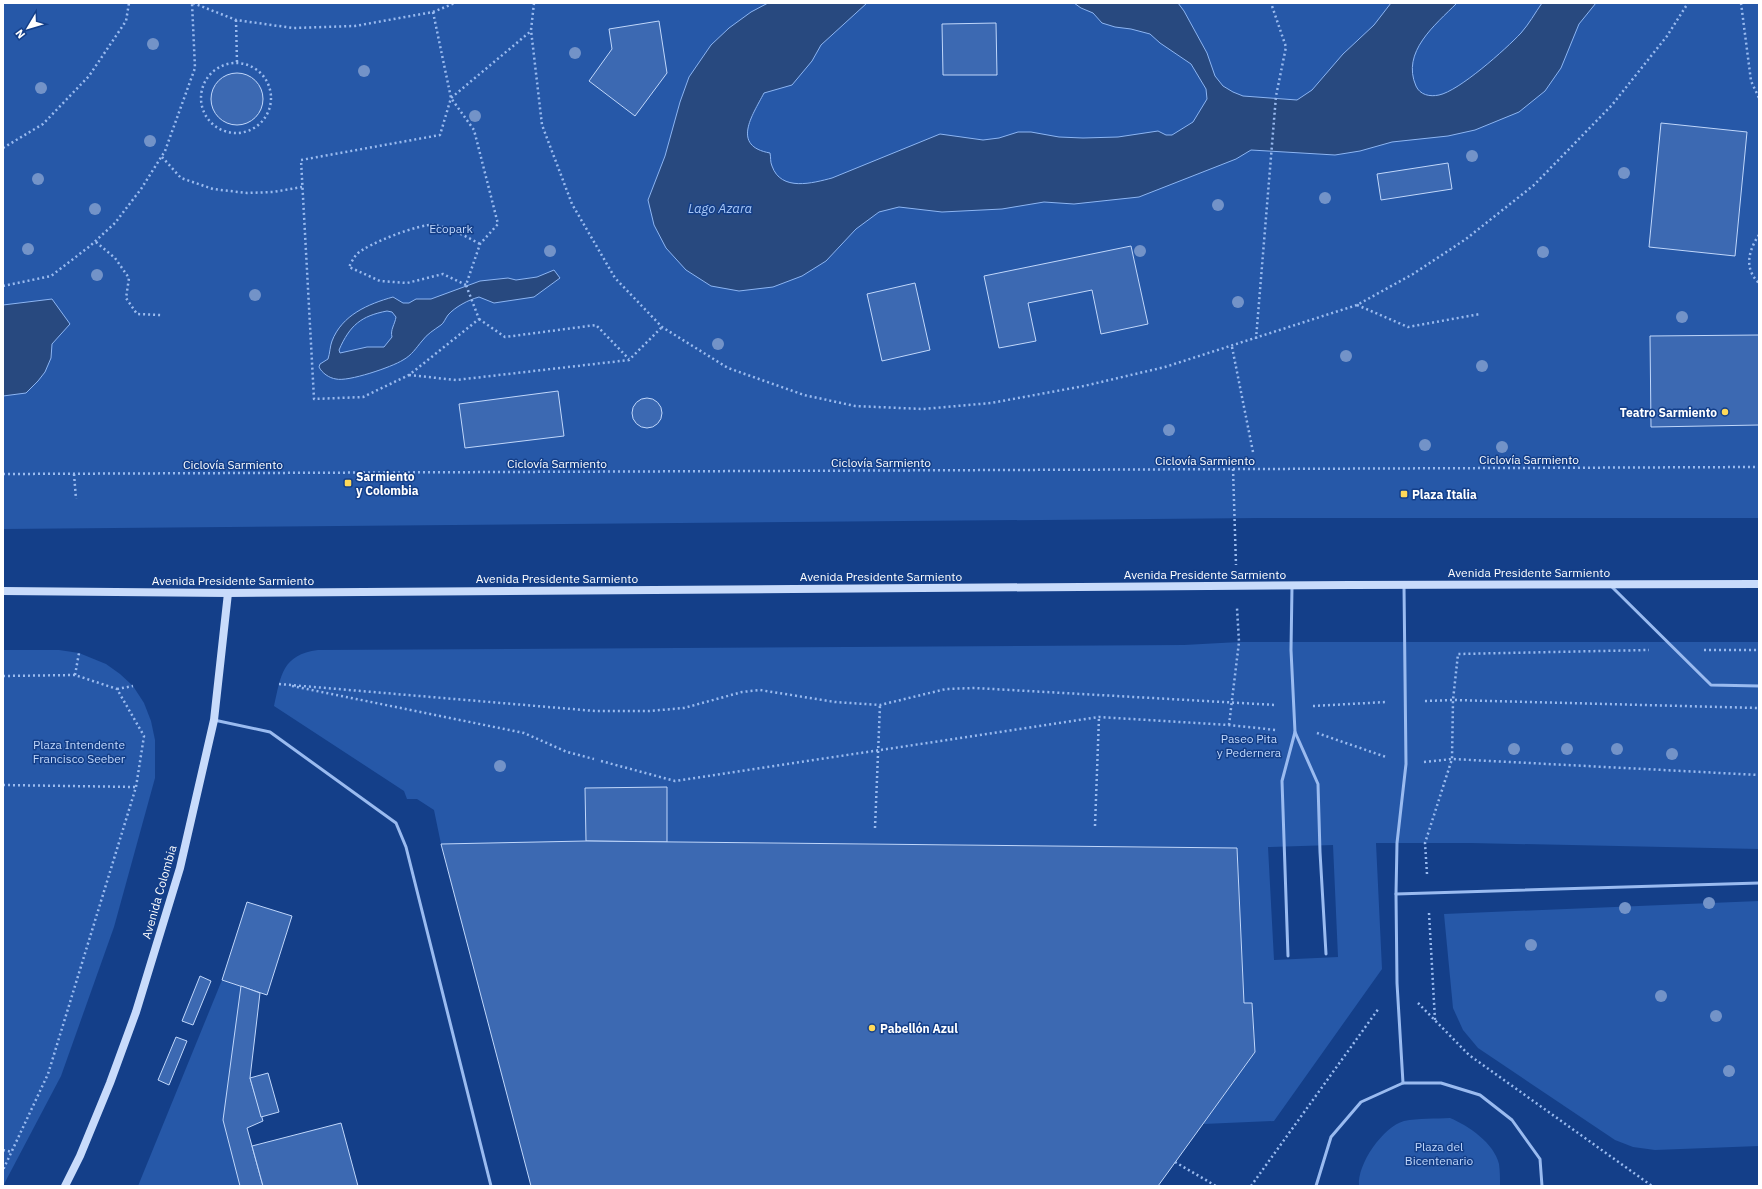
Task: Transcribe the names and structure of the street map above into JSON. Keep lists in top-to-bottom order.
{
  "streets": {
    "main road": ["Avenida Presidente Sarmiento", "Avenida Colombia"],
    "path": ["Ciclovía Sarmiento"]
  },
  "crossings": [
    ["Avenida Presidente Sarmiento", "Avenida Colombia"]
  ],
  "water": ["Lago Azara"],
  "parks": [
    "Ecopark",
    "Paseo Pita y Pedernera",
    "Plaza Intendente Francisco Seeber",
    "Plaza del Bicentenario"
  ],
  "places": {
    "other": ["Teatro Sarmiento", "Pabellón Azul"],
    "transit": ["Sarmiento y Colombia", "Plaza Italia"]
  },
  "north": "bottom left"
}
